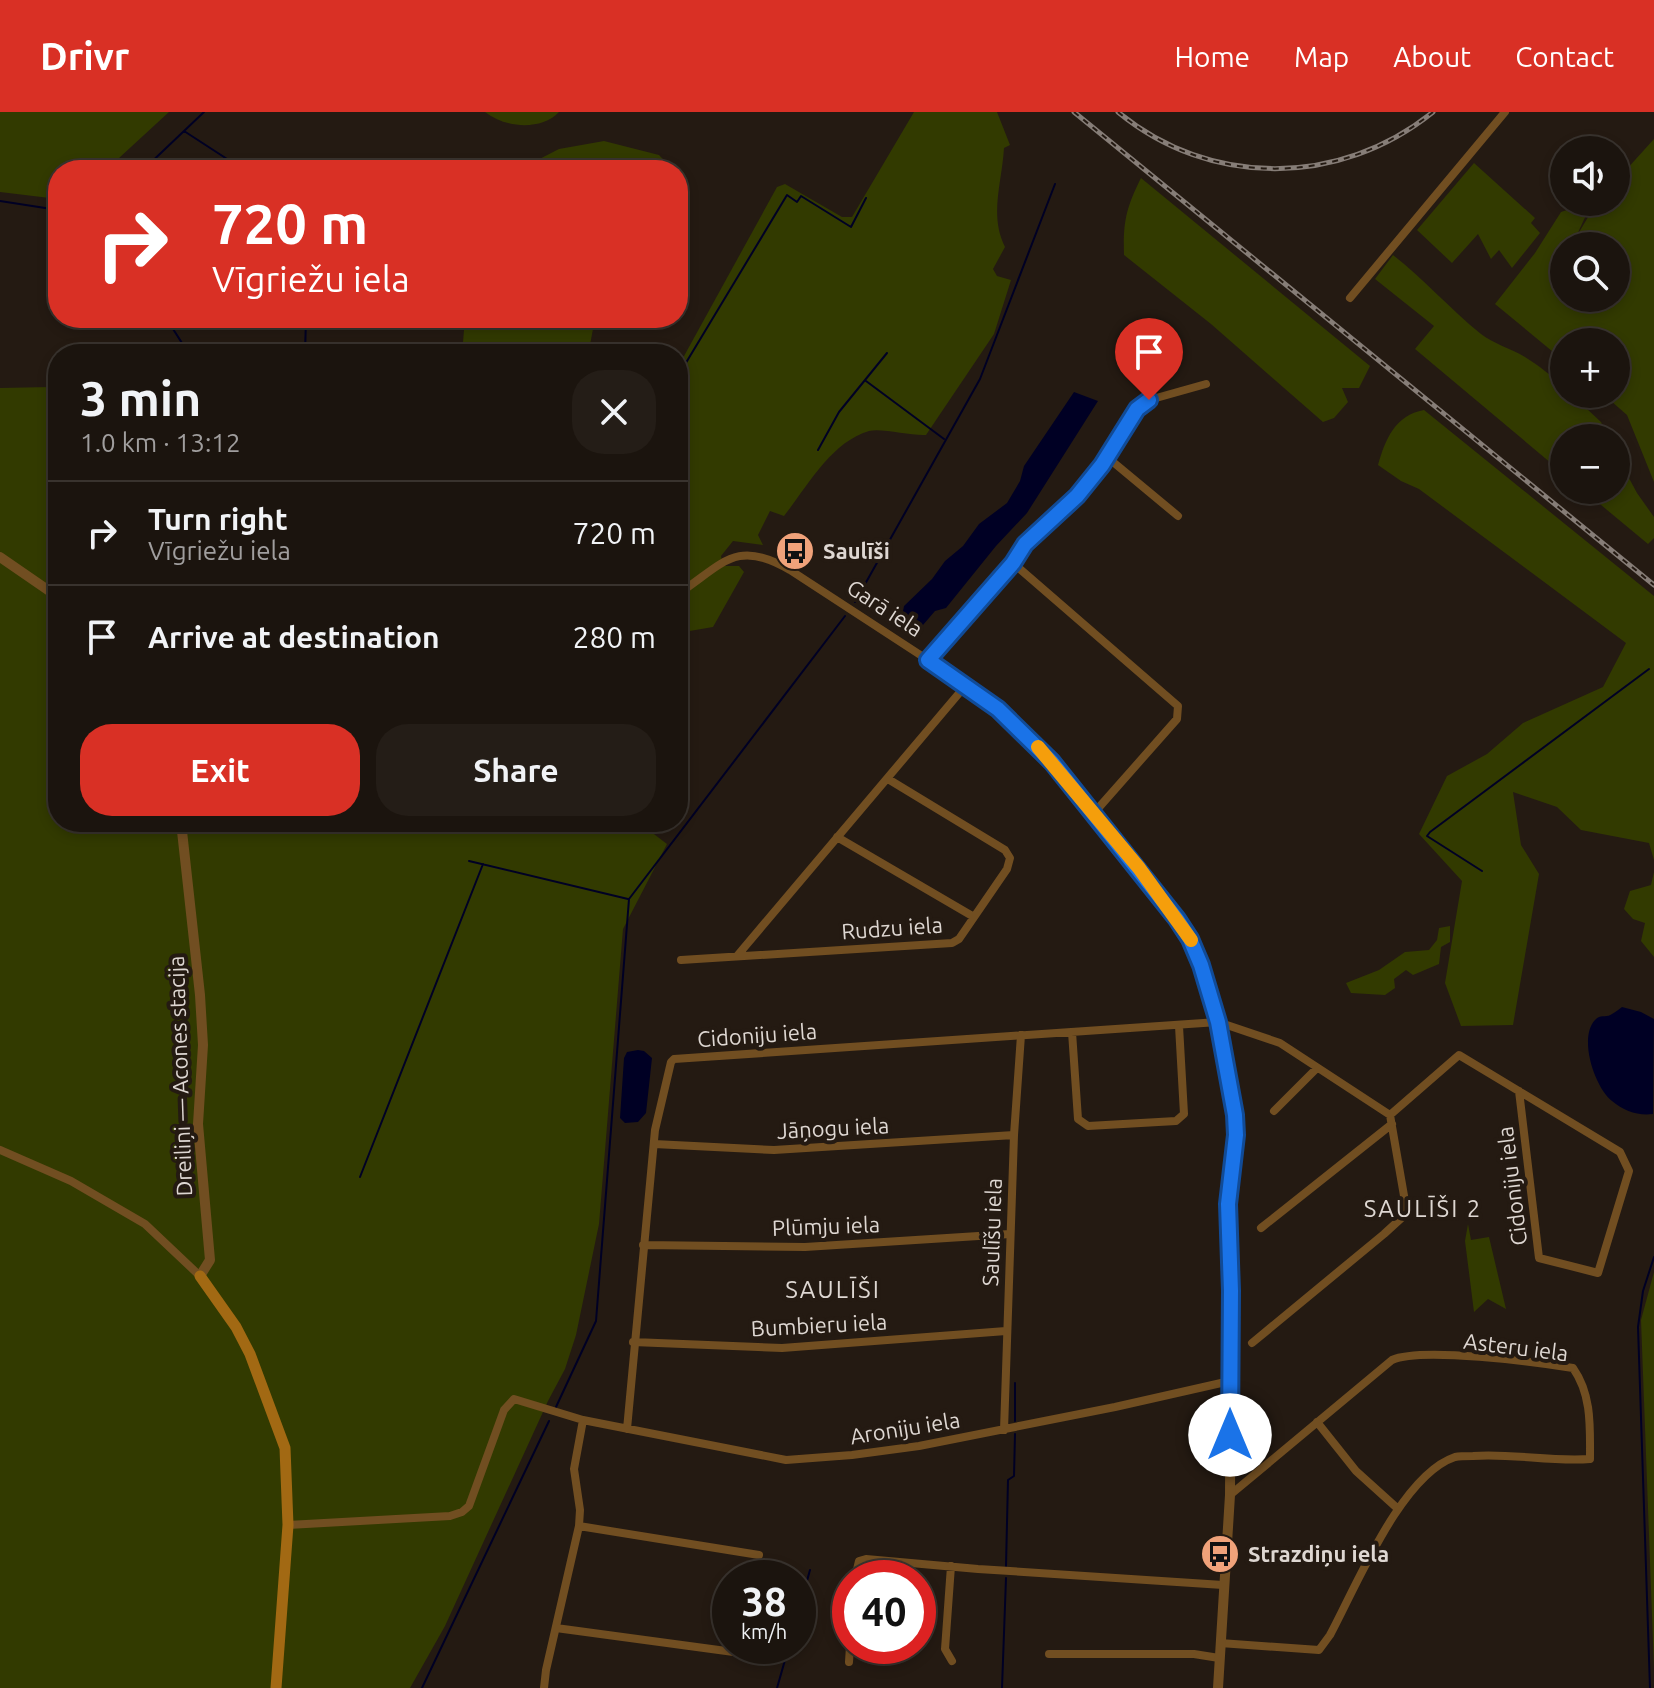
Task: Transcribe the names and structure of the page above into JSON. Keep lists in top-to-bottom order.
{
  "streets": {
    "street": [
      "Garā iela",
      "Rudzu iela",
      "Cidoniju iela",
      "Dreiliņi — Acones stacija",
      "Jāņogu iela",
      "Plūmju iela",
      "Saulīšu iela",
      "Bumbieru iela",
      "Asteru iela",
      "Aroniju iela"
    ]
  },
  "crossings": [
    ["Garā iela", "Cidoniju iela"],
    ["Garā iela", "Asteru iela"],
    ["Garā iela", "Aroniju iela"],
    ["Cidoniju iela", "Jāņogu iela"],
    ["Cidoniju iela", "Plūmju iela"],
    ["Cidoniju iela", "Saulīšu iela"],
    ["Cidoniju iela", "Bumbieru iela"],
    ["Cidoniju iela", "Aroniju iela"],
    ["Jāņogu iela", "Saulīšu iela"],
    ["Plūmju iela", "Saulīšu iela"],
    ["Saulīšu iela", "Bumbieru iela"],
    ["Saulīšu iela", "Aroniju iela"]
  ],
  "districts": ["SAULĪŠI 2", "SAULĪŠI"],
  "places": {
    "bus stop": ["Saulīši", "Strazdiņu iela"]
  },
  "page": {
    "header": "Drivr",
    "nav": [
      "Home",
      "Map",
      "About",
      "Contact"
    ],
    "map_buttons": ["+", "−"],
    "turn": ["720 m", "Vīgriežu iela"],
    "heading": ["3 min", "1.0 km · 13:12"],
    "list": [
      {
        "name": "Turn right",
        "note": "Vīgriežu iela",
        "value": "720 m"
      },
      {
        "name": "Arrive at destination",
        "value": "280 m"
      }
    ],
    "buttons": ["Exit", "Share"],
    "speed": "38 km/h",
    "limit": "40"
  }
}
